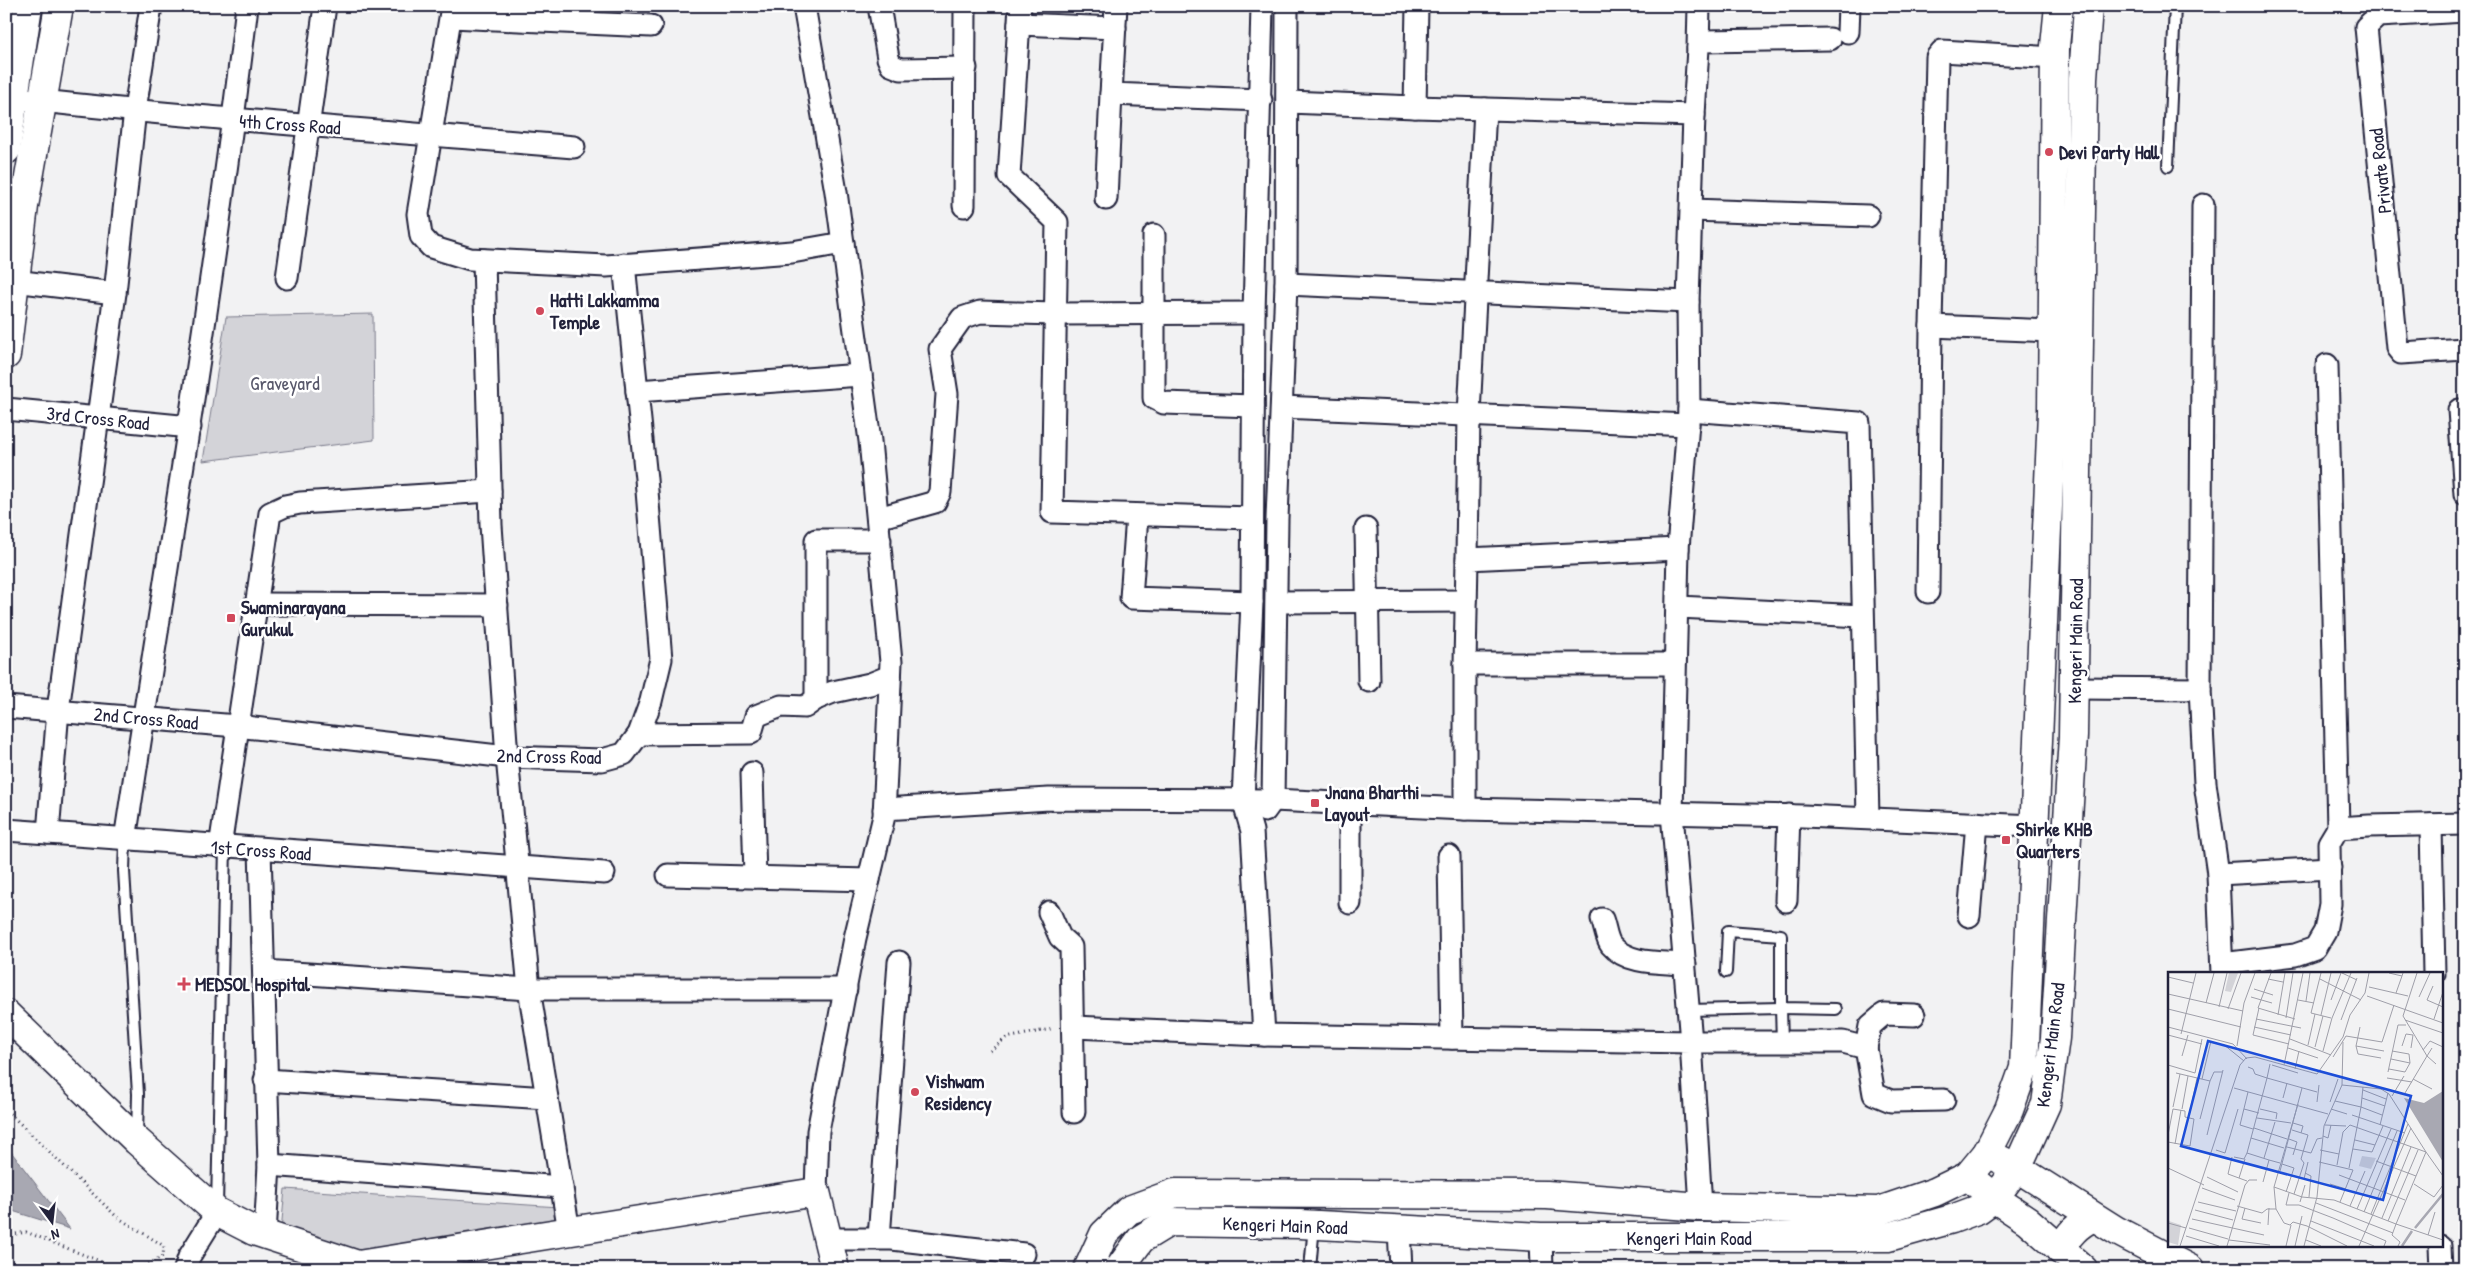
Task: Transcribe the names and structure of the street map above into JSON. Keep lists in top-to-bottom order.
{
  "streets": {
    "main road": ["Kengeri Main Road"],
    "street": [
      "4th Cross Road",
      "Private Road",
      "3rd Cross Road",
      "2nd Cross Road",
      "1st Cross Road"
    ]
  },
  "parks": ["Graveyard"],
  "places": {
    "other": ["Devi Party Hall", "Hatti Lakkamma Temple", "Vishwam Residency"],
    "transit": ["Swaminarayana Gurukul", "Jnana Bharthi Layout", "Shirke KHB Quarters"],
    "health": ["MEDSOL Hospital"]
  },
  "north": "bottom"
}
